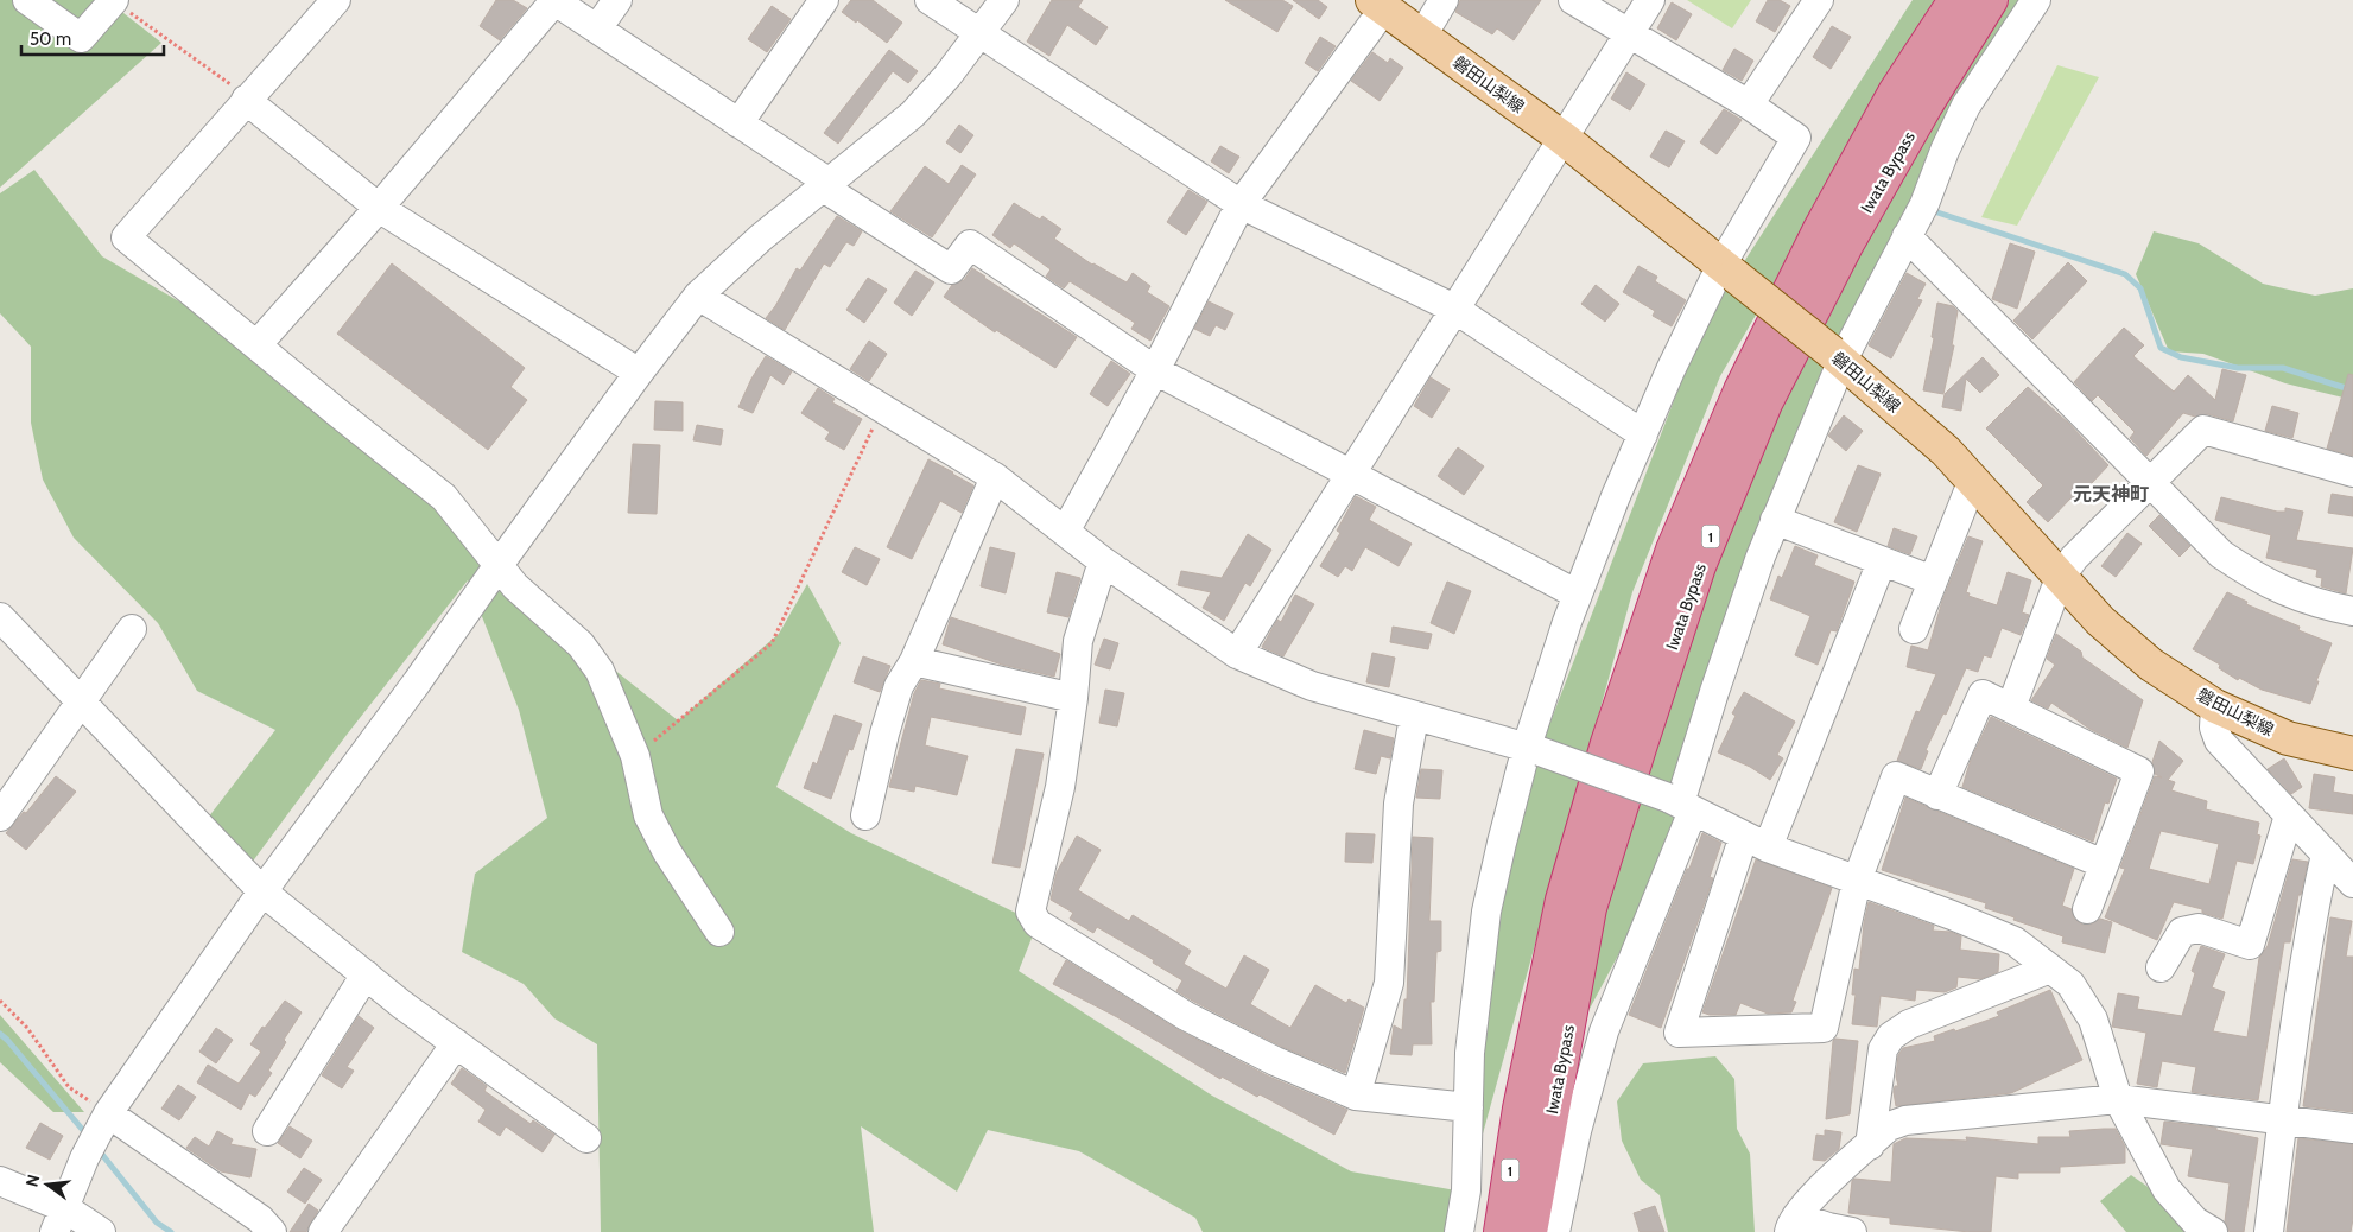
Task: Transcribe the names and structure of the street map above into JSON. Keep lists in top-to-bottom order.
{
  "streets": {
    "highway": ["Iwata Bypass", "1"],
    "main road": ["磐田山梨線"]
  },
  "districts": ["元天神町"],
  "scale_bar": "50 m",
  "north": "left"
}
